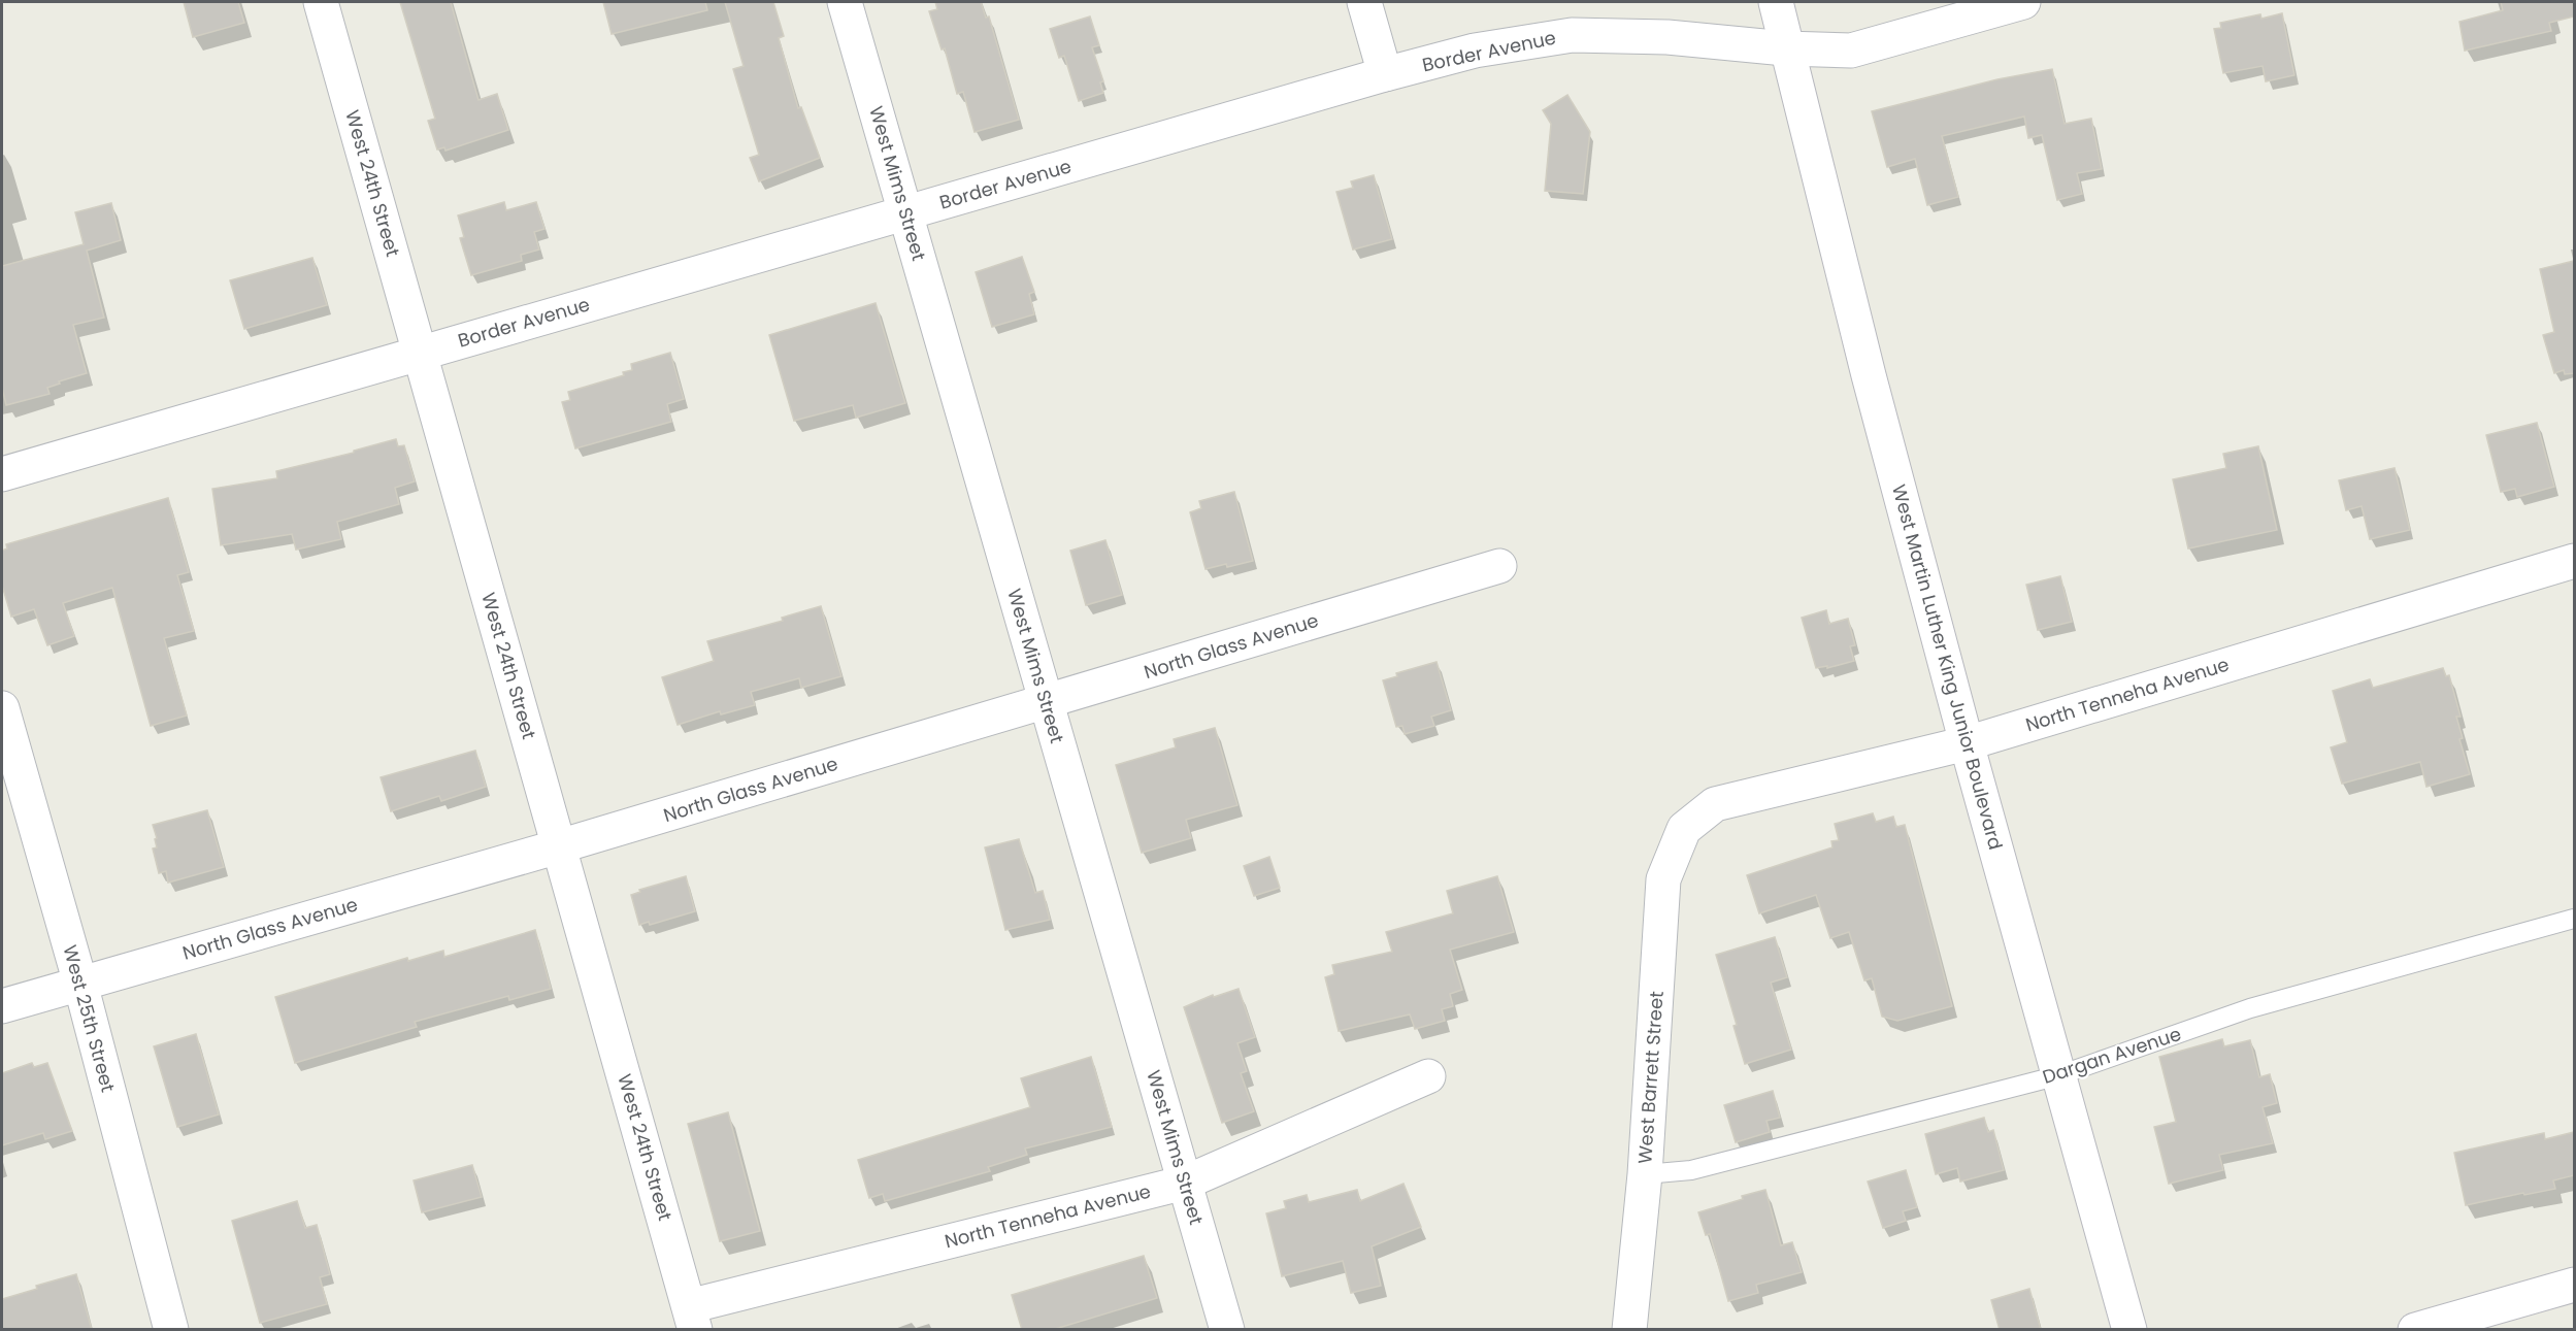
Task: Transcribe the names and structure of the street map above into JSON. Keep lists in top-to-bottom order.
{
  "streets": {
    "street": [
      "Border Avenue",
      "West 24th Street",
      "West Mims Street",
      "North Glass Avenue",
      "West Martin Luther King Junior Boulevard",
      "North Tenneha Avenue",
      "West 25th Street",
      "West Barrett Street"
    ],
    "lane": ["Dargan Avenue"]
  },
  "crossings": [
    ["Border Avenue", "West 24th Street"],
    ["Border Avenue", "West Mims Street"],
    ["Border Avenue", "West Martin Luther King Junior Boulevard"],
    ["West 24th Street", "North Glass Avenue"],
    ["West 24th Street", "North Tenneha Avenue"],
    ["West Mims Street", "North Glass Avenue"],
    ["West Mims Street", "North Tenneha Avenue"],
    ["North Glass Avenue", "West 25th Street"],
    ["West Martin Luther King Junior Boulevard", "North Tenneha Avenue"],
    ["West Martin Luther King Junior Boulevard", "Dargan Avenue"],
    ["North Tenneha Avenue", "West Barrett Street"],
    ["Dargan Avenue", "West Barrett Street"]
  ]
}
